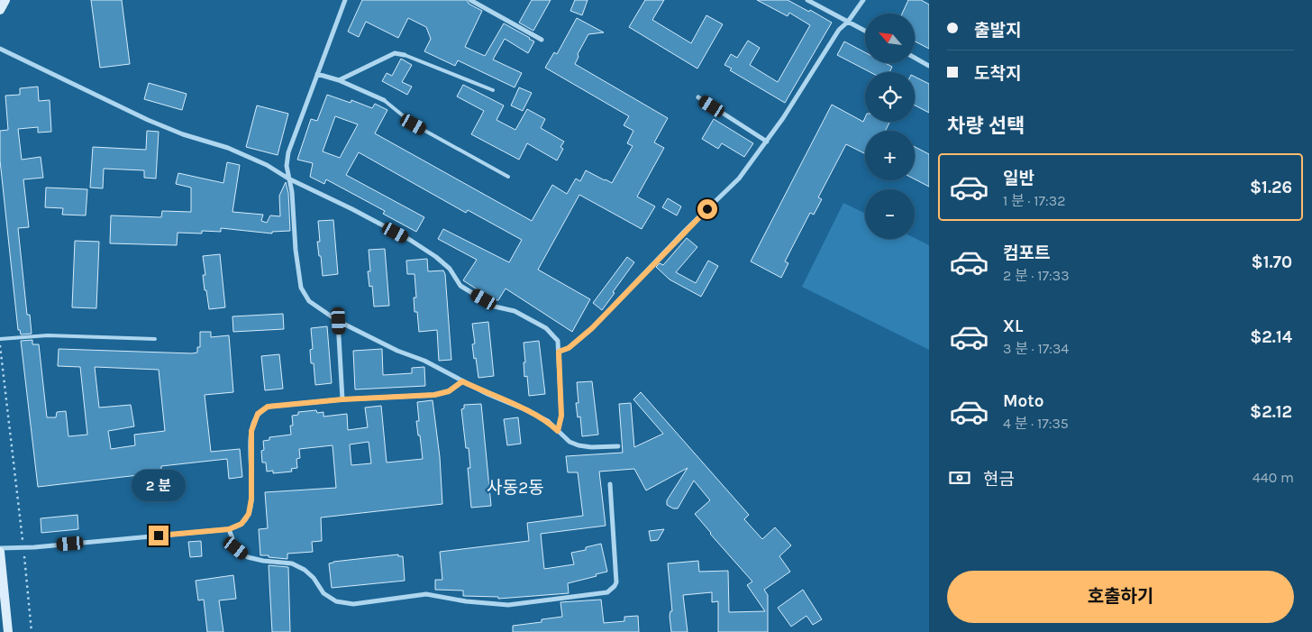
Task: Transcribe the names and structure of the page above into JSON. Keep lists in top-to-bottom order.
{
  "districts": ["사동2동"],
  "north": "top left",
  "page": {
    "banner": ["출발지", "도착지"],
    "map_buttons": ["+", "−"],
    "heading": "차량 선택",
    "list": [
      {
        "name": "일반",
        "note": "1 분 · 17:32",
        "value": "$1.26"
      },
      {
        "name": "컴포트",
        "note": "2 분 · 17:33",
        "value": "$1.70"
      },
      {
        "name": "XL",
        "note": "3 분 · 17:34",
        "value": "$2.14"
      },
      {
        "name": "Moto",
        "note": "4 분 · 17:35",
        "value": "$2.12"
      }
    ],
    "pay": ["현금", "440 m"],
    "bubble": "2 분",
    "buttons": "호출하기"
  }
}
